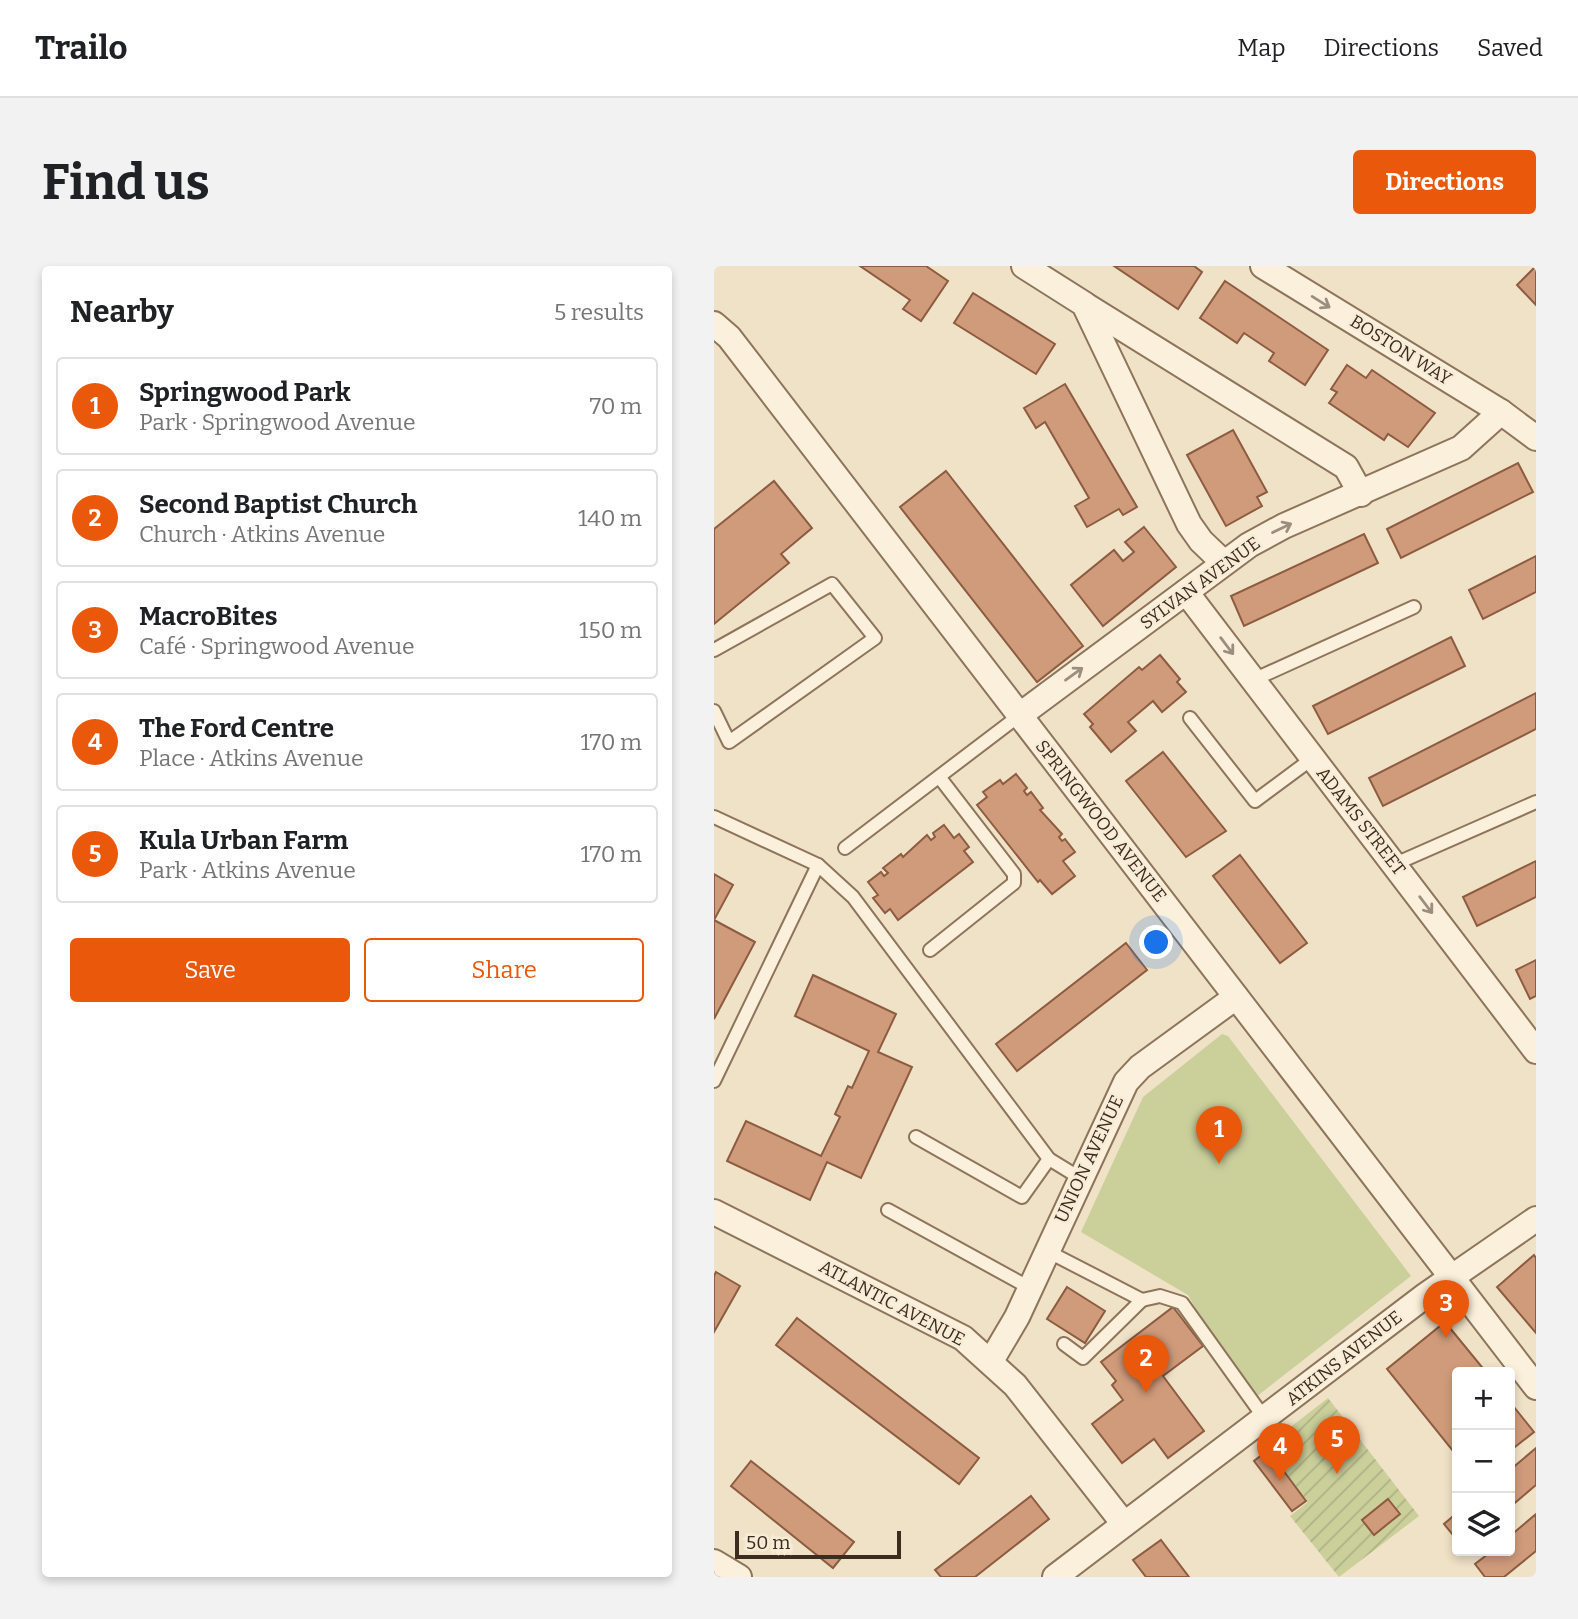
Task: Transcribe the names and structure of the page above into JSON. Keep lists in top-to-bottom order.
{
  "streets": {
    "street": [
      "BOSTON WAY",
      "SYLVAN AVENUE",
      "SPRINGWOOD AVENUE",
      "ADAMS STREET",
      "UNION AVENUE",
      "ATLANTIC AVENUE",
      "ATKINS AVENUE"
    ]
  },
  "crossings": [
    ["BOSTON WAY", "SYLVAN AVENUE"],
    ["SYLVAN AVENUE", "SPRINGWOOD AVENUE"],
    ["SYLVAN AVENUE", "ADAMS STREET"],
    ["SPRINGWOOD AVENUE", "UNION AVENUE"],
    ["SPRINGWOOD AVENUE", "ATKINS AVENUE"],
    ["UNION AVENUE", "ATLANTIC AVENUE"],
    ["ATLANTIC AVENUE", "ATKINS AVENUE"]
  ],
  "one_way": ["SYLVAN AVENUE", "ADAMS STREET"],
  "scale_bar": "50 m",
  "page": {
    "header": "Trailo",
    "nav": ["Map", "Directions", "Saved"],
    "buttons": [
      "Directions",
      ["Save", "Share"]
    ],
    "title": "Find us",
    "heading": ["Nearby", "5 results"],
    "list": [
      {
        "mark": "1",
        "name": "Springwood Park",
        "note": "Park · Springwood Avenue",
        "value": "70 m"
      },
      {
        "mark": "2",
        "name": "Second Baptist Church",
        "note": "Church · Atkins Avenue",
        "value": "140 m"
      },
      {
        "mark": "3",
        "name": "MacroBites",
        "note": "Café · Springwood Avenue",
        "value": "150 m"
      },
      {
        "mark": "4",
        "name": "The Ford Centre",
        "note": "Place · Atkins Avenue",
        "value": "170 m"
      },
      {
        "mark": "5",
        "name": "Kula Urban Farm",
        "note": "Park · Atkins Avenue",
        "value": "170 m"
      }
    ],
    "pins": [
      "1",
      "3",
      "2",
      "5",
      "4"
    ],
    "map_buttons": ["+", "−"],
    "scale": "50 m"
  }
}
